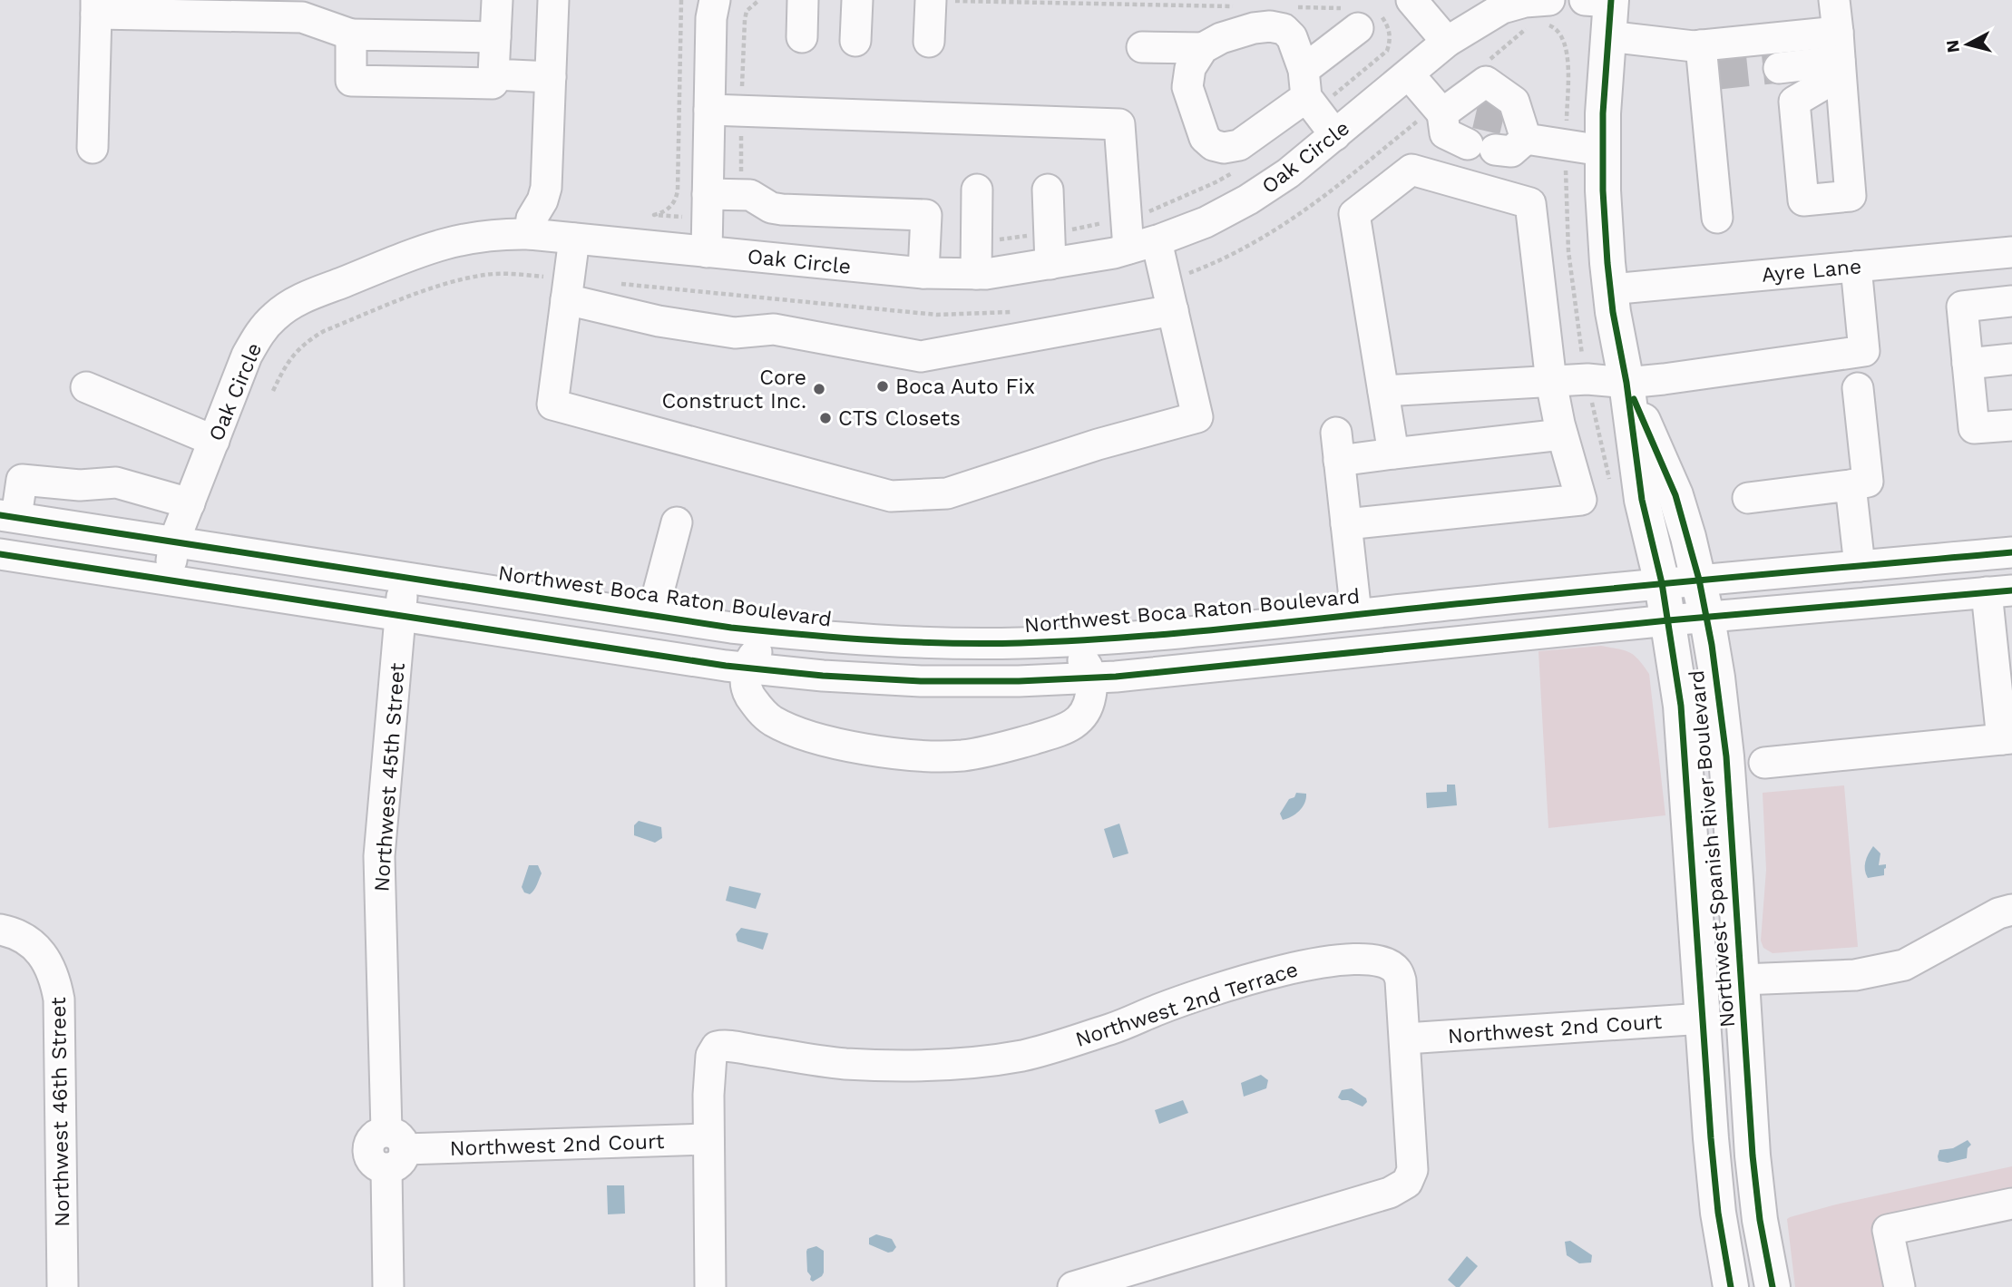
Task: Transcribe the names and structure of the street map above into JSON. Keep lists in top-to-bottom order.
{
  "streets": {
    "main road": ["Northwest Spanish River Boulevard"],
    "street": [
      "Oak Circle",
      "Ayre Lane",
      "Northwest Boca Raton Boulevard",
      "Northwest 45th Street",
      "Northwest 2nd Terrace",
      "Northwest 2nd Court",
      "Northwest 46th Street"
    ]
  },
  "crossings": [
    ["Oak Circle", "Northwest Boca Raton Boulevard"],
    ["Ayre Lane", "Northwest Spanish River Boulevard"],
    ["Northwest Boca Raton Boulevard", "Northwest 45th Street"],
    ["Northwest Boca Raton Boulevard", "Northwest Spanish River Boulevard"],
    ["Northwest 45th Street", "Northwest 2nd Court"],
    ["Northwest Spanish River Boulevard", "Northwest 2nd Court"],
    ["Northwest 2nd Terrace", "Northwest 2nd Court"]
  ],
  "places": ["Boca Auto Fix", "Core Construct Inc.", "CTS Closets"],
  "north": "left"
}
